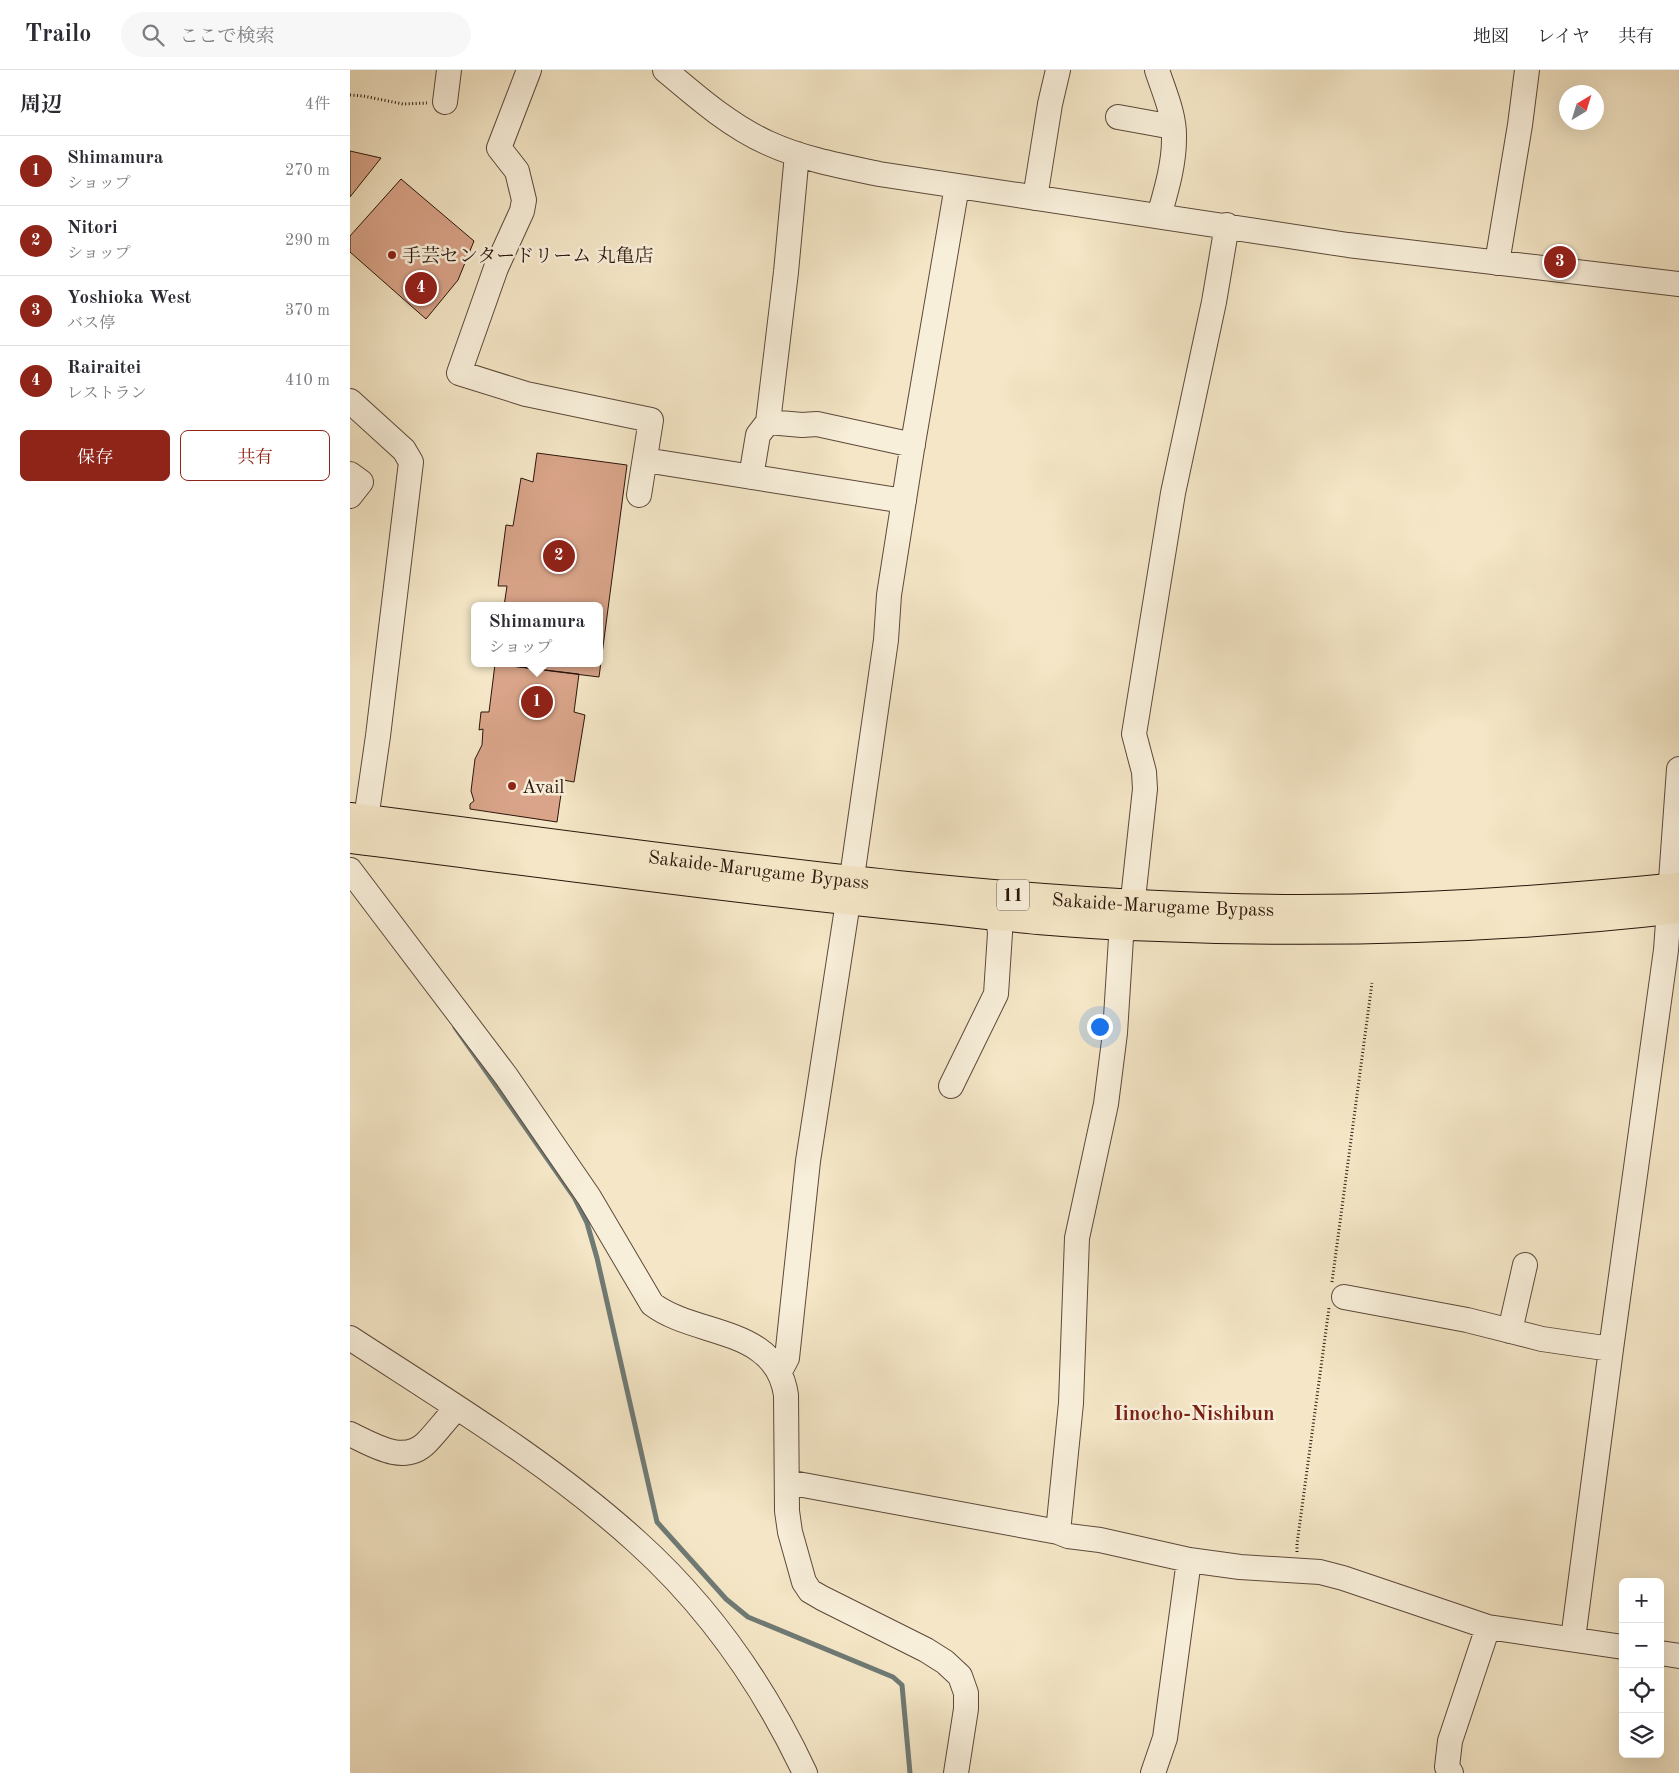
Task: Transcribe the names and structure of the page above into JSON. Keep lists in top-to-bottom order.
{
  "streets": {
    "highway": ["Sakaide-Marugame Bypass", "11"]
  },
  "districts": ["Iinocho-Nishibun"],
  "places": ["手芸センタードリーム 丸亀店", "Avail"],
  "north": "top right",
  "page": {
    "header": "Trailo",
    "search": "ここで検索",
    "nav": ["地図", "レイヤ", "共有"],
    "heading": ["周辺", "4件"],
    "list": [
      {
        "mark": "1",
        "name": "Shimamura",
        "note": "ショップ",
        "value": "270 m"
      },
      {
        "mark": "2",
        "name": "Nitori",
        "note": "ショップ",
        "value": "290 m"
      },
      {
        "mark": "3",
        "name": "Yoshioka West",
        "note": "バス停",
        "value": "370 m"
      },
      {
        "mark": "4",
        "name": "Rairaitei",
        "note": "レストラン",
        "value": "410 m"
      }
    ],
    "pins": [
      "3",
      "4",
      "2",
      "1"
    ],
    "buttons": ["保存", "共有"],
    "popup": ["Shimamura", "ショップ"],
    "map_buttons": ["+", "−"]
  }
}
